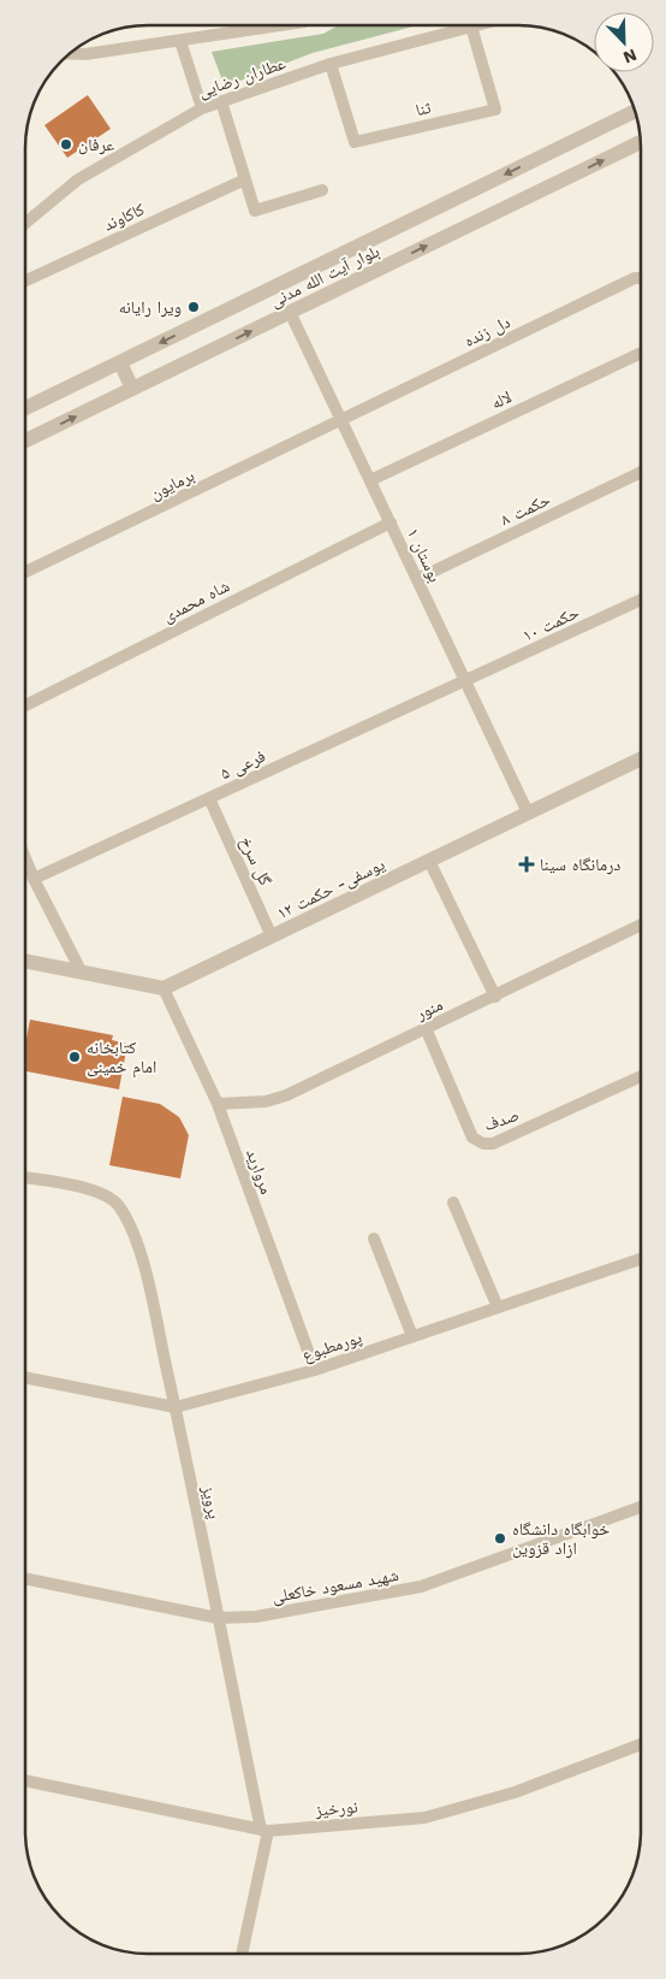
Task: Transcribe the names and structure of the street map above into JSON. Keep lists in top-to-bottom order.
{
  "streets": {
    "street": [
      "عطاران رضایی",
      "ثنا",
      "کاکاوند",
      "بلوار آیت الله مدنی",
      "دل زنده",
      "لاله",
      "برمایون",
      "حکمت ۸",
      "بوستان ۱",
      "شاه محمدی",
      "حکمت ۱۰",
      "فرعی ۵",
      "گل سرخ",
      "یوسفی- حکمت ۱۲",
      "منور",
      "صدف",
      "مروارید",
      "پورمطبوع",
      "پرویز",
      "شهید مسعود خاکعلی",
      "نورخیز"
    ]
  },
  "crossings": [
    ["عطاران رضایی", "ثنا"],
    ["بلوار آیت الله مدنی", "بوستان ۱"],
    ["دل زنده", "برمایون"],
    ["دل زنده", "بوستان ۱"],
    ["لاله", "بوستان ۱"],
    ["برمایون", "بوستان ۱"],
    ["حکمت ۸", "بوستان ۱"],
    ["بوستان ۱", "شاه محمدی"],
    ["بوستان ۱", "حکمت ۱۰"],
    ["بوستان ۱", "فرعی ۵"],
    ["بوستان ۱", "یوسفی- حکمت ۱۲"],
    ["حکمت ۱۰", "فرعی ۵"],
    ["فرعی ۵", "گل سرخ"],
    ["گل سرخ", "یوسفی- حکمت ۱۲"],
    ["یوسفی- حکمت ۱۲", "مروارید"],
    ["منور", "صدف"],
    ["منور", "مروارید"],
    ["مروارید", "پورمطبوع"],
    ["پورمطبوع", "پرویز"],
    ["پرویز", "شهید مسعود خاکعلی"],
    ["پرویز", "نورخیز"]
  ],
  "places": {
    "other": [
      "عرفان",
      "ویرا رایانه",
      "کتابخانه امام خمینی",
      "خوابگاه دانشگاه ازاد قزوین"
    ],
    "health": ["درمانگاه سینا"]
  },
  "north": "bottom right"
}
